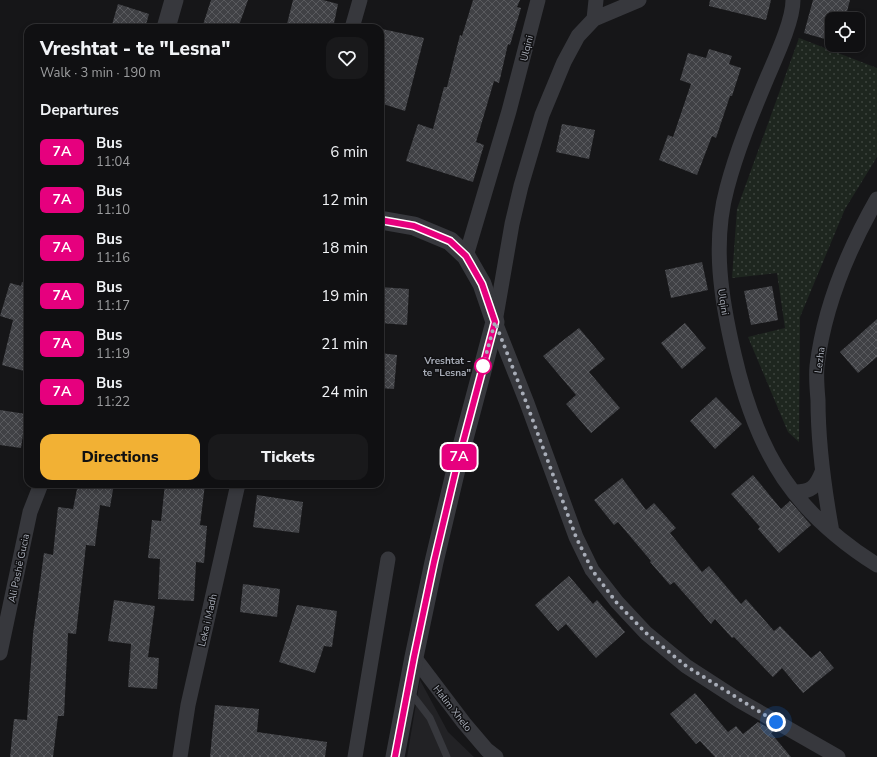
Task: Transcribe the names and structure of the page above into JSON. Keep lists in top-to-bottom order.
{
  "streets": {
    "street": [
      "Ulqini",
      "Lezha",
      "Ali Pashë Gucia",
      "Leka i Madh",
      "Halim Xhelo"
    ]
  },
  "crossings": [
    ["Ulqini", "Lezha"]
  ],
  "places": ["Vreshtat - te \"Lesna\""],
  "lines": ["bus line 7A"],
  "page": {
    "on_map": "7A",
    "heading": [
      ["Vreshtat - te \"Lesna\"", "Walk · 3 min · 190 m"],
      "Departures"
    ],
    "list": [
      {
        "mark": "7A",
        "name": "Bus",
        "note": "11:04",
        "value": "6 min"
      },
      {
        "mark": "7A",
        "name": "Bus",
        "note": "11:10",
        "value": "12 min"
      },
      {
        "mark": "7A",
        "name": "Bus",
        "note": "11:16",
        "value": "18 min"
      },
      {
        "mark": "7A",
        "name": "Bus",
        "note": "11:17",
        "value": "19 min"
      },
      {
        "mark": "7A",
        "name": "Bus",
        "note": "11:19",
        "value": "21 min"
      },
      {
        "mark": "7A",
        "name": "Bus",
        "note": "11:22",
        "value": "24 min"
      }
    ],
    "buttons": ["Directions", "Tickets"]
  }
}
